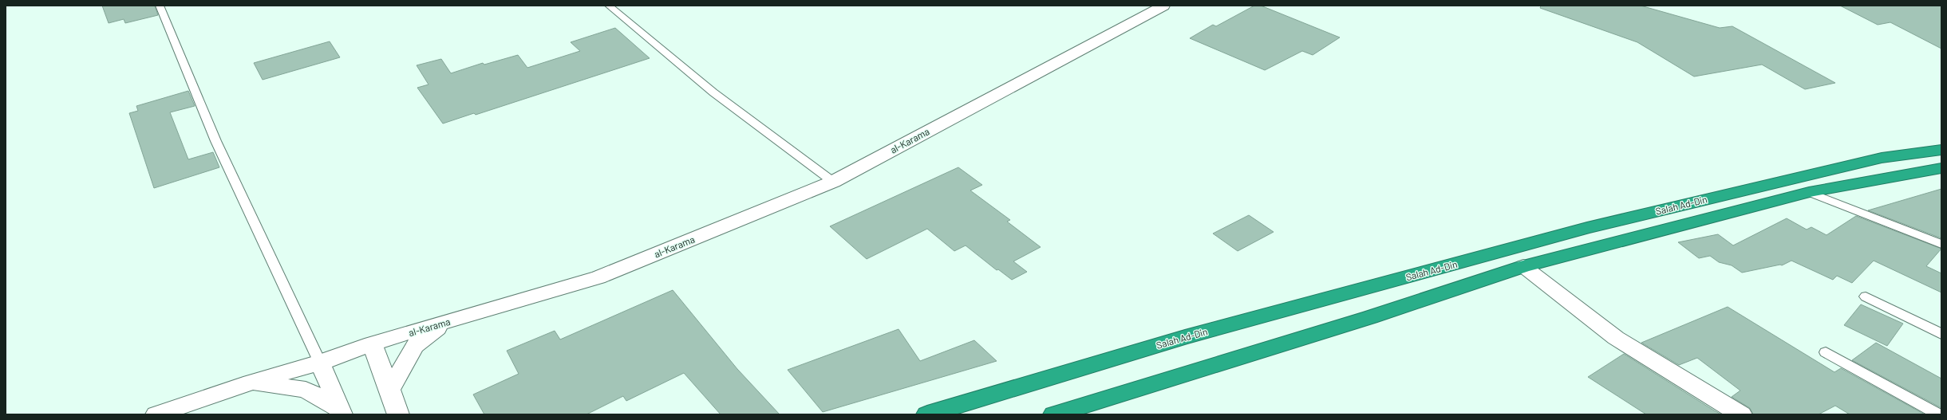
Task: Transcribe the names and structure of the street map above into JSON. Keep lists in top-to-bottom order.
{
  "streets": {
    "highway": ["Salah Ad-Din"],
    "main road": ["al-Karama"]
  }
}
